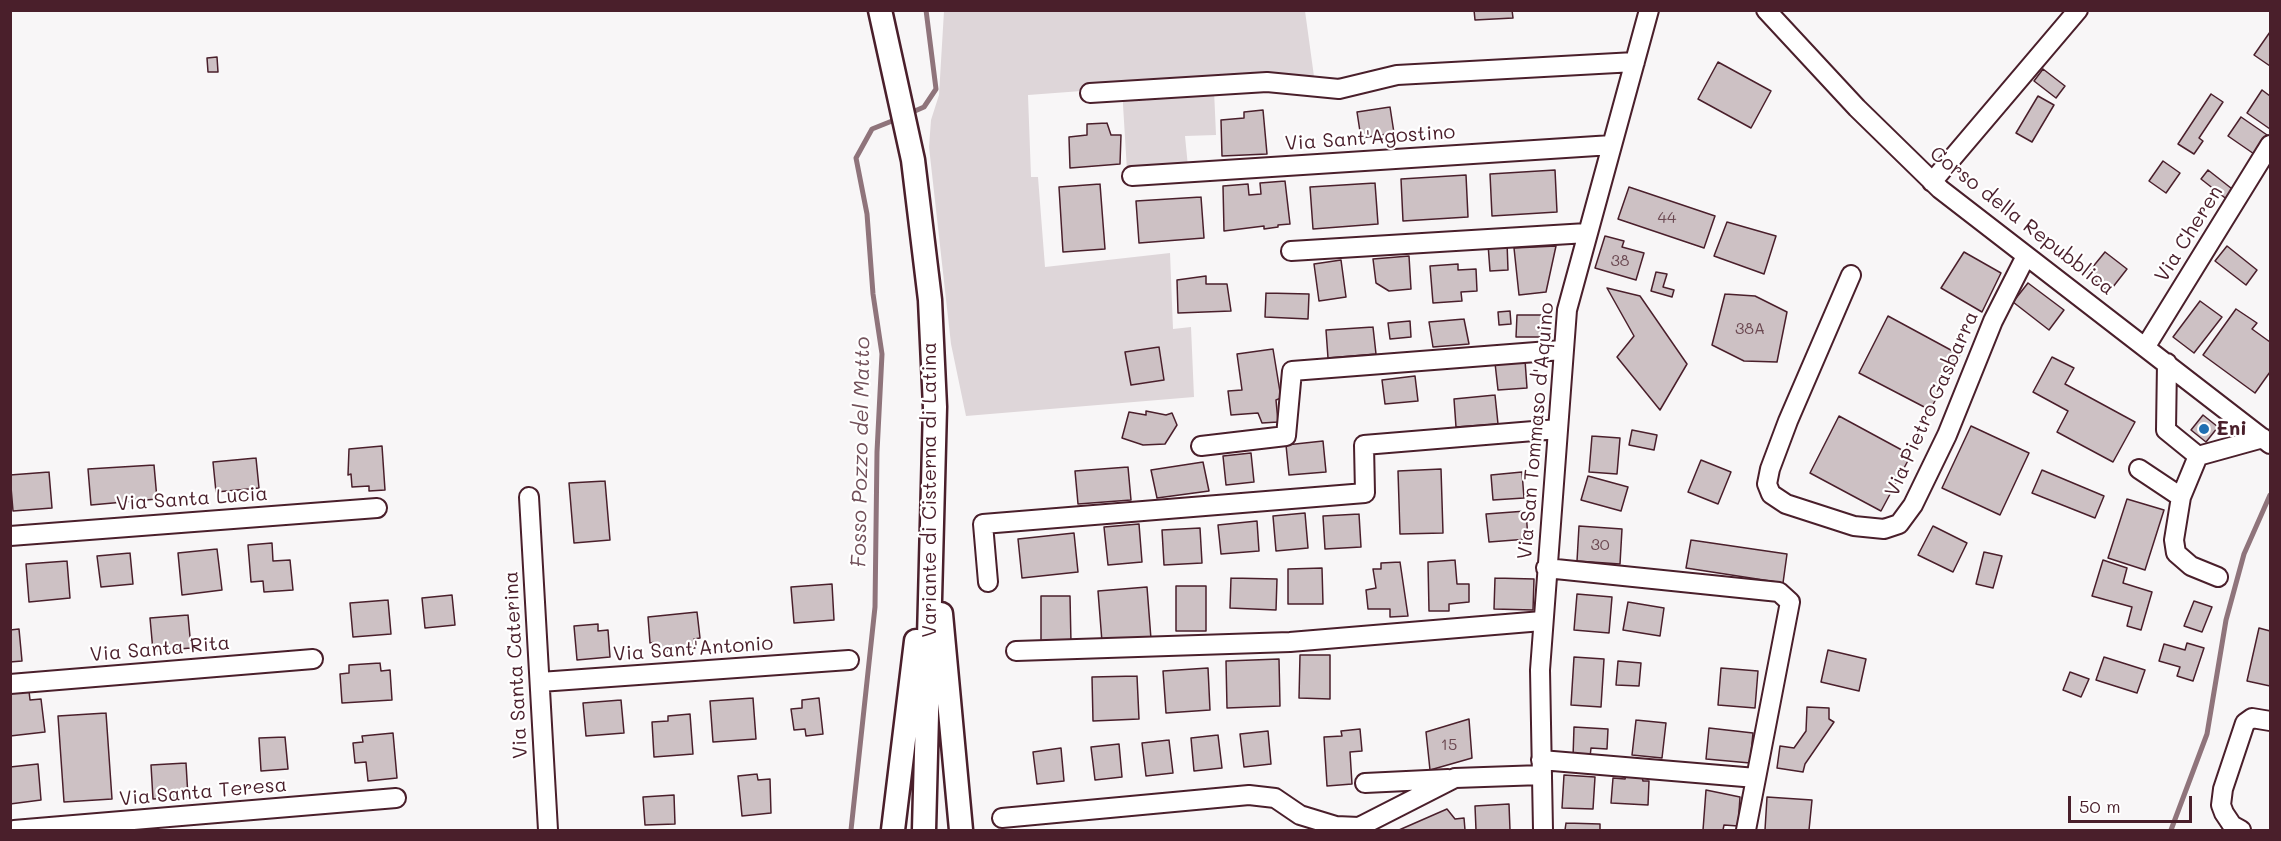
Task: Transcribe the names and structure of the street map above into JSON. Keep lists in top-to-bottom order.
{
  "streets": {
    "main road": ["Variante di Cisterna di Latina"],
    "street": [
      "Via Sant'Agostino",
      "Corso della Repubblica",
      "Via Cheren",
      "Via Pietro Gasbarra",
      "Via San Tommaso d'Aquino",
      "Via Santa Lucia",
      "Via Santa Rita",
      "Via Sant'Antonio",
      "Via Santa Caterina",
      "Via Santa Teresa"
    ]
  },
  "crossings": [
    ["Via Sant'Agostino", "Via San Tommaso d'Aquino"],
    ["Corso della Repubblica", "Via Cheren"],
    ["Corso della Repubblica", "Via Pietro Gasbarra"],
    ["Via Sant'Antonio", "Via Santa Caterina"]
  ],
  "water": ["Fosso Pozzo del Matto"],
  "places": ["Eni"],
  "house_numbers": [
    "44",
    "38",
    "38A",
    "30",
    "15"
  ],
  "scale_bar": "50 m"
}
